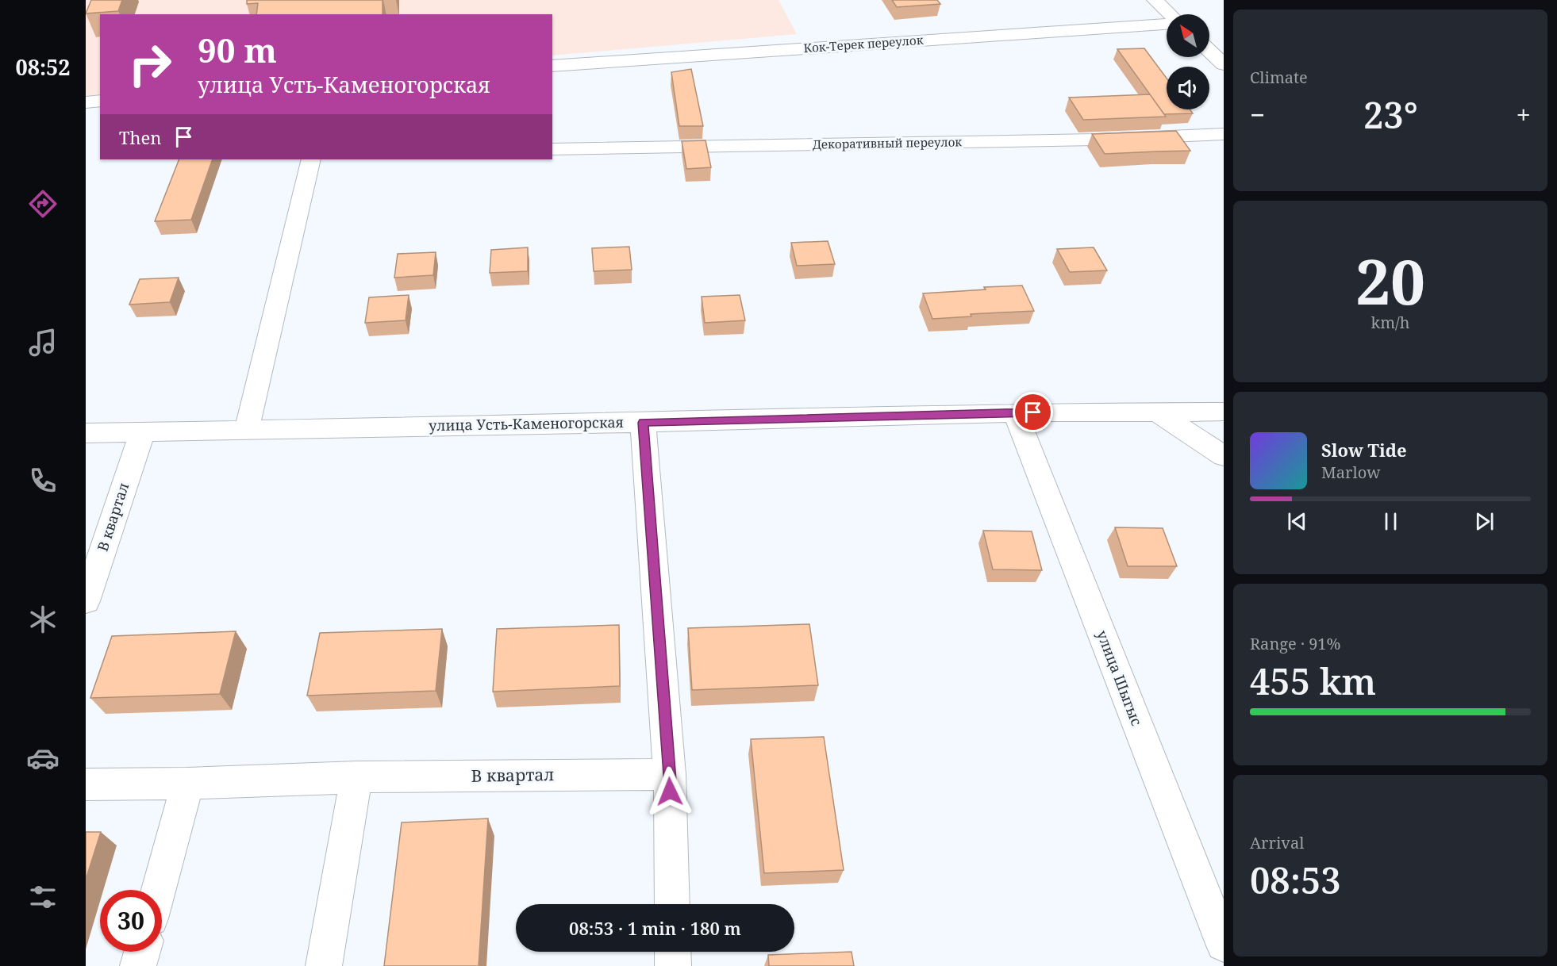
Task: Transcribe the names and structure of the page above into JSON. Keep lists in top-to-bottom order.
{
  "streets": {
    "street": [
      "Кок-Терек переулок",
      "Декоративный переулок",
      "улица Усть-Каменогорская",
      "В квартал",
      "улица Шыгыс"
    ]
  },
  "crossings": [
    ["улица Усть-Каменогорская", "В квартал"],
    ["улица Усть-Каменогорская", "улица Шыгыс"]
  ],
  "north": "top left",
  "page": {
    "tabs": "08:52",
    "tile": [
      "Climate",
      ["20", "km/h"],
      ["Range · 91%", "455 km"],
      ["Arrival", "08:53"]
    ],
    "turn": ["90 m", "улица Усть-Каменогорская"],
    "heat": ["−", "23°", "+"],
    "then": "Then",
    "song": ["Slow Tide", "Marlow"],
    "limit": "30",
    "trip": "08:53 · 1 min · 180 m"
  }
}
